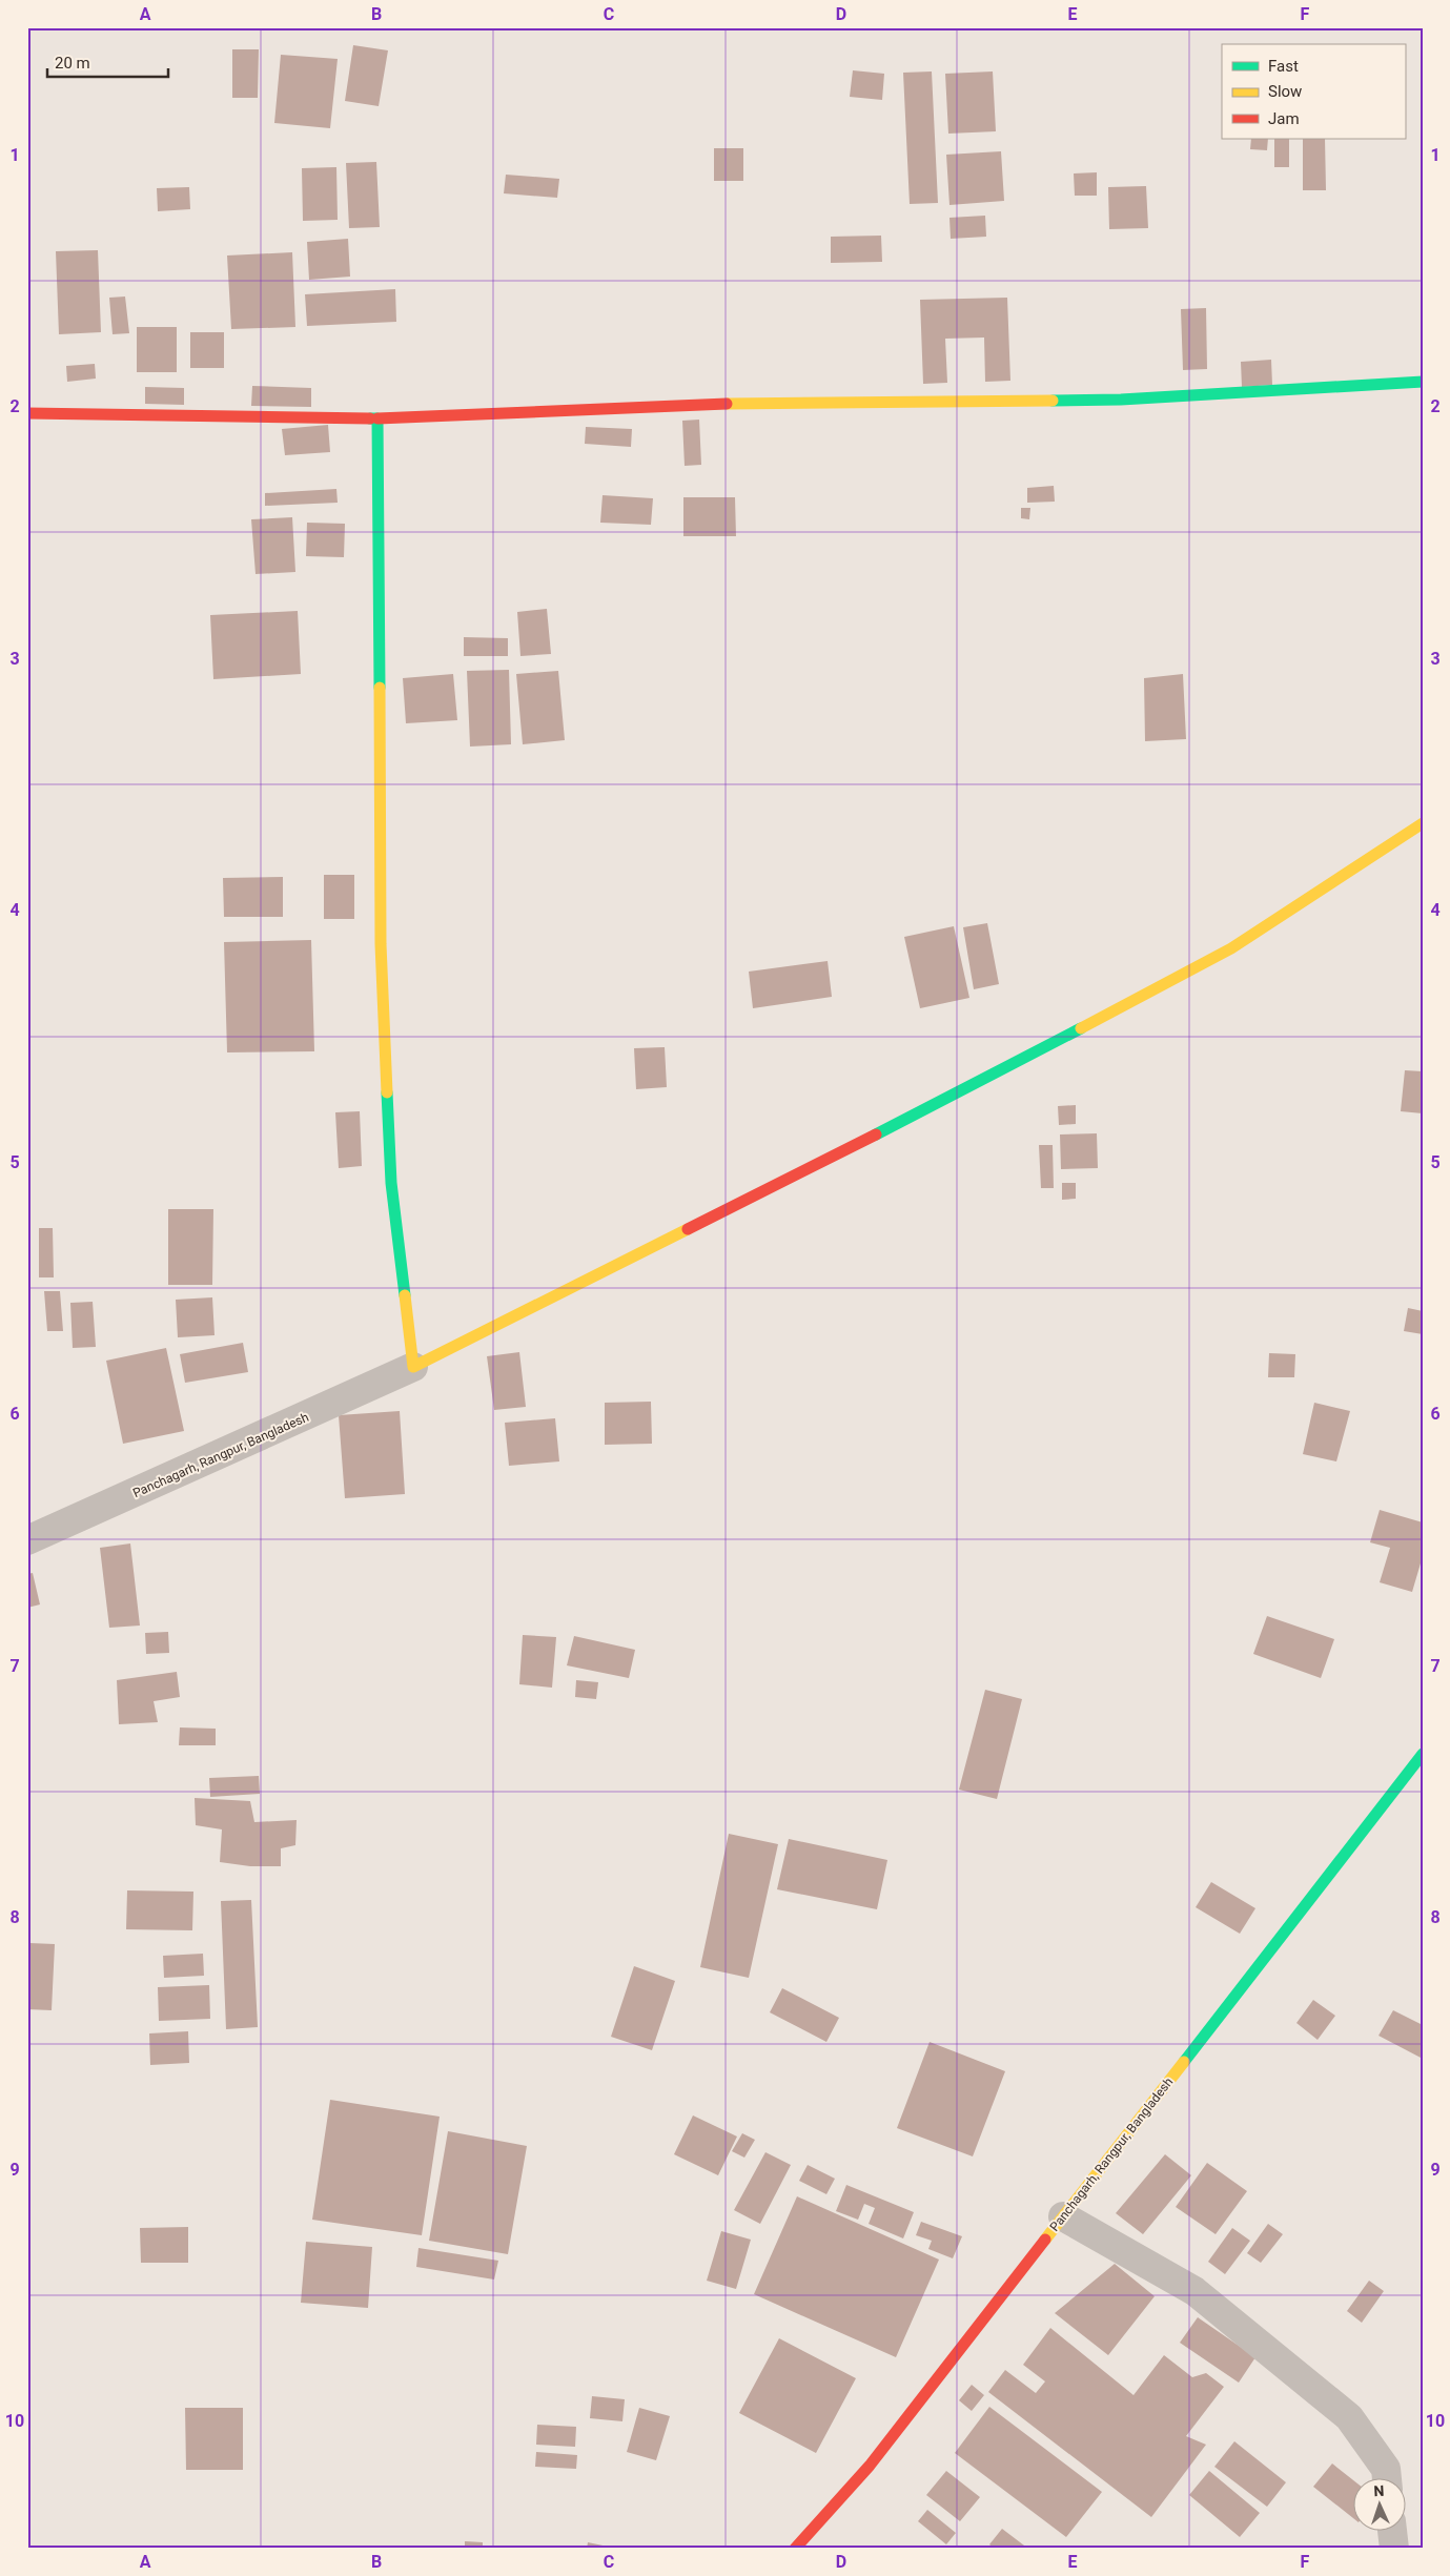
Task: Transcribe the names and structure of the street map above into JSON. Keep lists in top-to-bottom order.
{
  "streets": {
    "street": ["Panchagarh, Rangpur, Bangladesh"]
  },
  "legend": ["Fast", "Slow", "Jam"],
  "scale_bar": "20 m",
  "north": "top",
  "grid": {
    "columns": [
      "A",
      "B",
      "C",
      "D",
      "E",
      "F"
    ],
    "rows": [
      "1",
      "2",
      "3",
      "4",
      "5",
      "6",
      "7",
      "8",
      "9",
      "10"
    ]
  }
}
